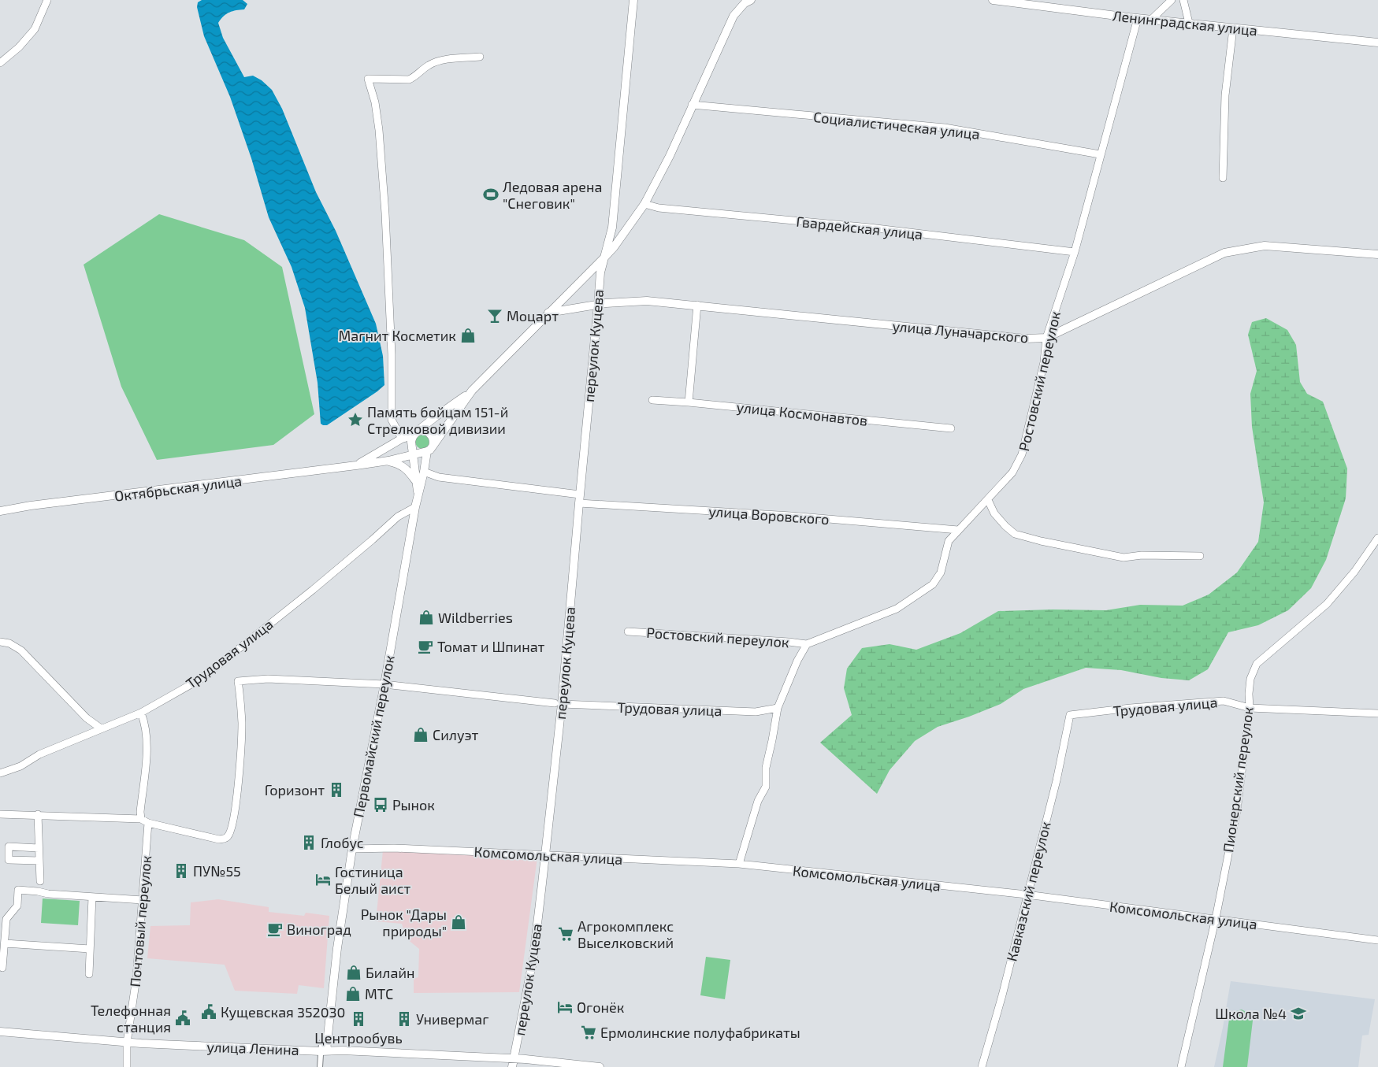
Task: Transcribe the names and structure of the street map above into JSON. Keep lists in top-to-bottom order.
{
  "streets": {
    "street": [
      "Ленинградская улица",
      "Социалистическая улица",
      "Гвардейская улица",
      "улица Луначарского",
      "переулок Куцева",
      "Ростовский переулок",
      "улица Космонавтов",
      "Октябрьская улица",
      "улица Воровского",
      "Трудовая улица",
      "Первомайский переулок",
      "Пионерский переулок",
      "Комсомольская улица",
      "Кавказский переулок",
      "Почтовый переулок",
      "улица Ленина"
    ]
  },
  "crossings": [
    ["Ленинградская улица", "Ростовский переулок"],
    ["Социалистическая улица", "переулок Куцева"],
    ["Социалистическая улица", "Ростовский переулок"],
    ["Гвардейская улица", "переулок Куцева"],
    ["Гвардейская улица", "Ростовский переулок"],
    ["улица Луначарского", "переулок Куцева"],
    ["улица Луначарского", "Ростовский переулок"],
    ["улица Луначарского", "Первомайский переулок"],
    ["переулок Куцева", "улица Воровского"],
    ["переулок Куцева", "Трудовая улица"],
    ["переулок Куцева", "Первомайский переулок"],
    ["переулок Куцева", "Комсомольская улица"],
    ["переулок Куцева", "улица Ленина"],
    ["Ростовский переулок", "улица Воровского"],
    ["Ростовский переулок", "Трудовая улица"],
    ["Ростовский переулок", "Комсомольская улица"],
    ["Октябрьская улица", "Первомайский переулок"],
    ["Трудовая улица", "Первомайский переулок"],
    ["Трудовая улица", "Пионерский переулок"],
    ["Трудовая улица", "Кавказский переулок"],
    ["Трудовая улица", "Почтовый переулок"],
    ["Первомайский переулок", "Комсомольская улица"],
    ["Первомайский переулок", "улица Ленина"],
    ["Пионерский переулок", "Комсомольская улица"],
    ["Комсомольская улица", "Кавказский переулок"],
    ["Почтовый переулок", "улица Ленина"]
  ],
  "places": {
    "sports": ["Ледовая арена \"Снеговик\""],
    "bar": ["Моцарт"],
    "shop": [
      "Магнит Косметик",
      "Wildberries",
      "Силуэт",
      "Рынок \"Дары природы\"",
      "Билайн",
      "МТС"
    ],
    "place": ["Память бойцам 151-й Стрелковой дивизии"],
    "cafe": ["Томат и Шпинат", "Виноград"],
    "building": [
      "Горизонт",
      "Глобус",
      "ПУ№55",
      "Центрообувь",
      "Универмаг"
    ],
    "bus stop": ["Рынок"],
    "hotel": ["Гостиница Белый аист", "Огонёк"],
    "supermarket": ["Агрокомплекс Выселковский", "Ермолинские полуфабрикаты"],
    "public building": ["Кущевская 352030", "Телефонная станция"],
    "school or university": ["Школа №4"]
  }
}
